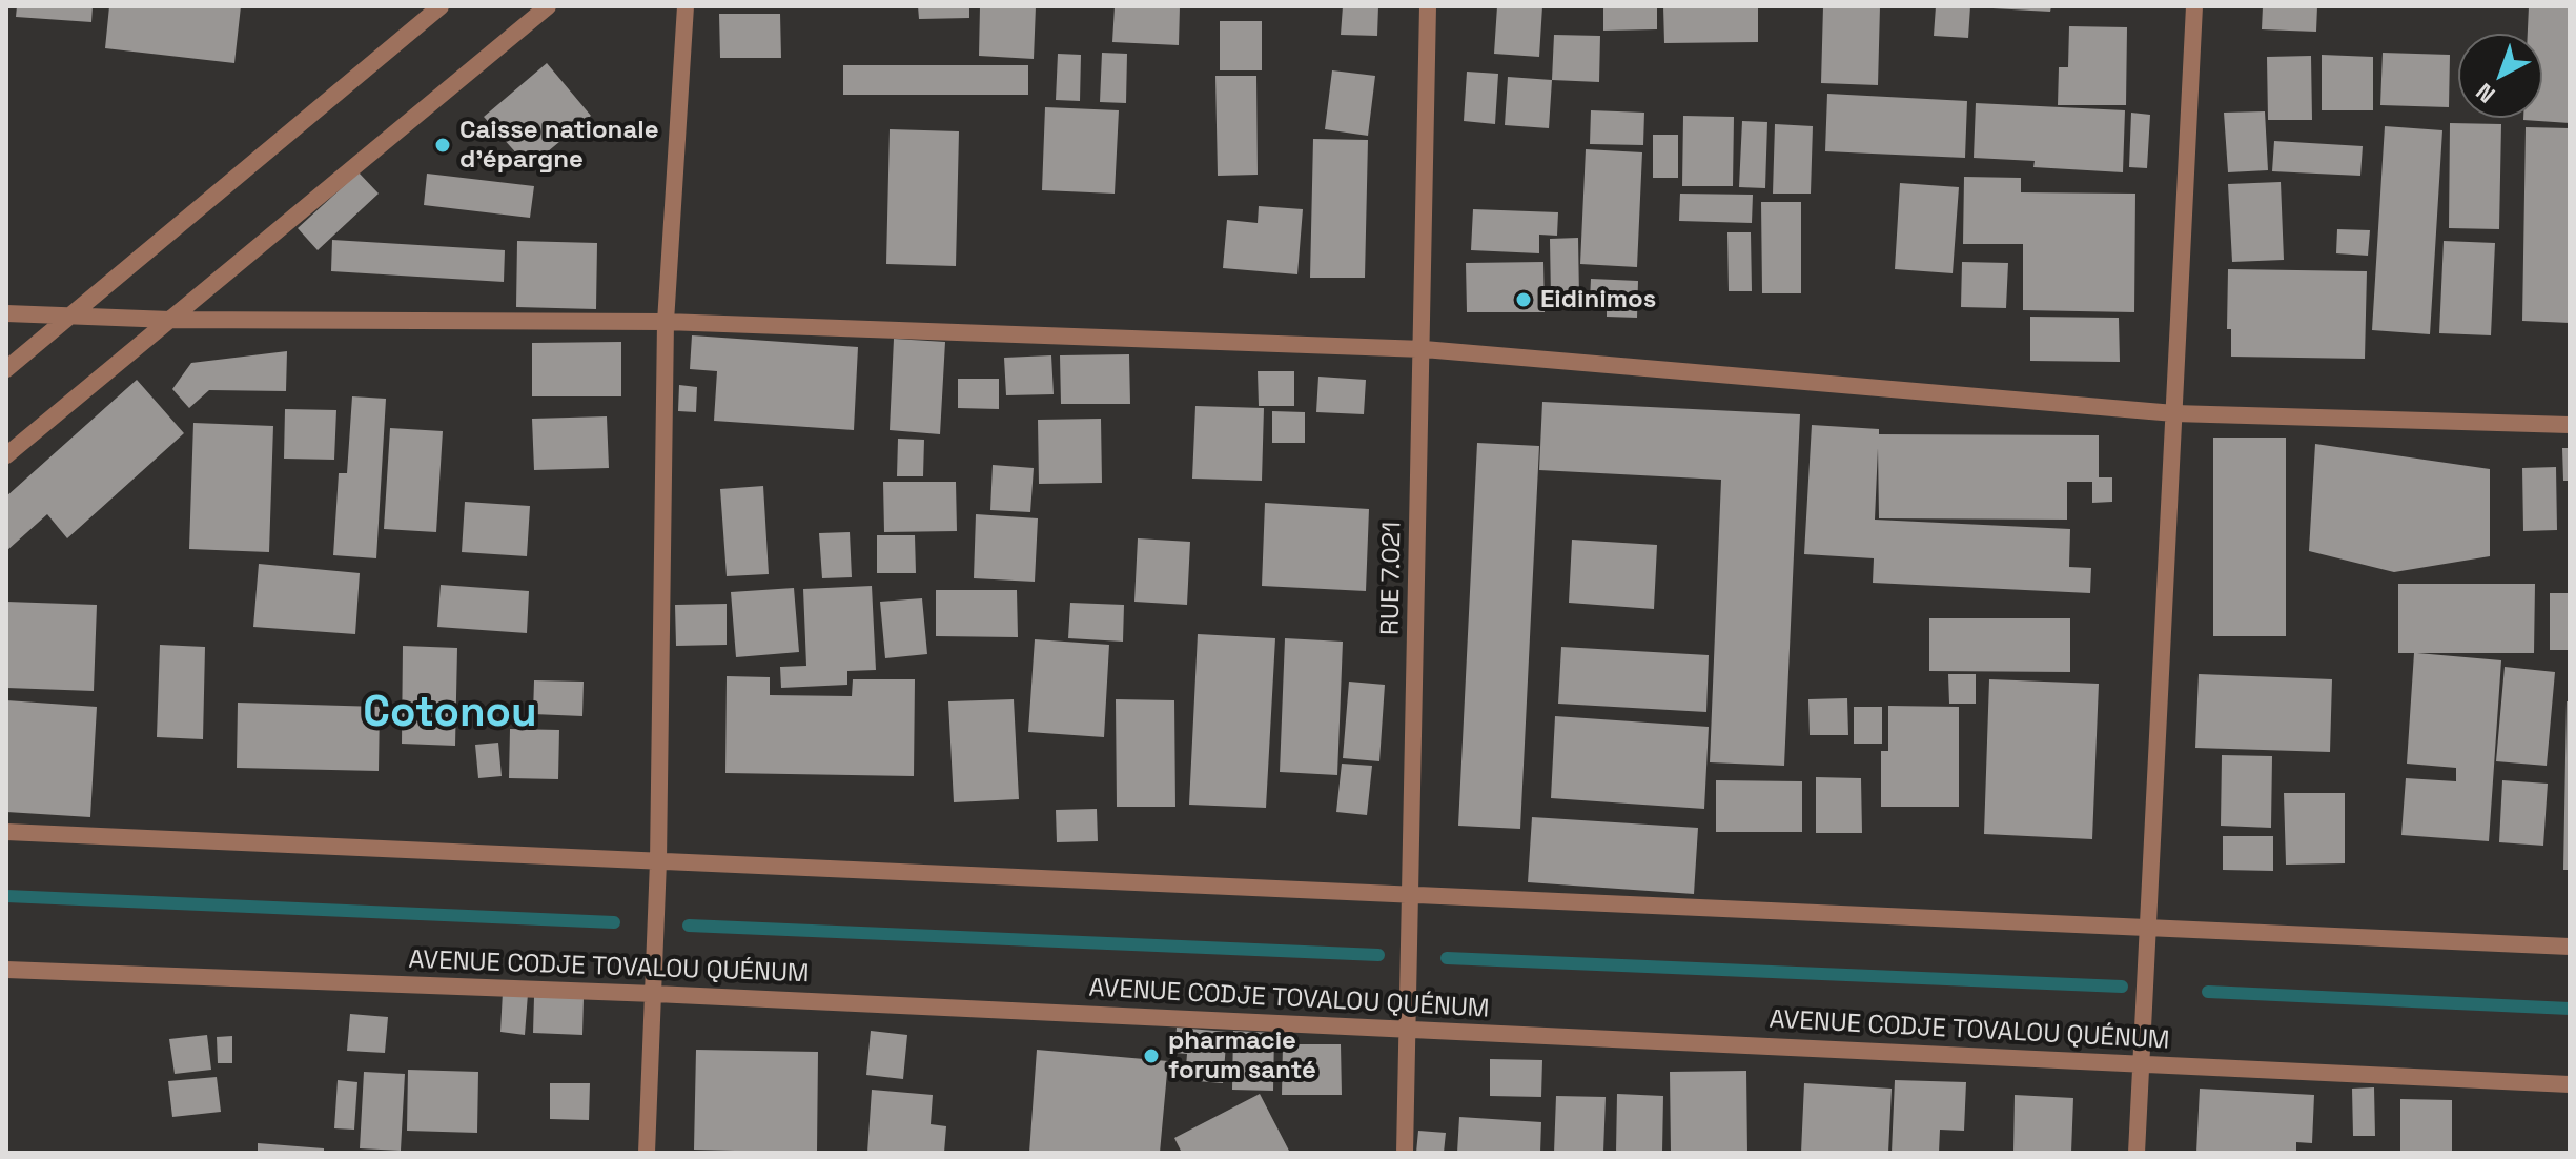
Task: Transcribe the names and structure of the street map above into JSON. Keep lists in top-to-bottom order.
{
  "streets": {
    "street": ["RUE 7.021", "AVENUE CODJE TOVALOU QUÉNUM"]
  },
  "crossings": [
    ["RUE 7.021", "AVENUE CODJE TOVALOU QUÉNUM"]
  ],
  "districts": ["Cotonou"],
  "places": ["Caisse nationale d'épargne", "Eidinimos", "pharmacie forum santé"],
  "north": "bottom left"
}
